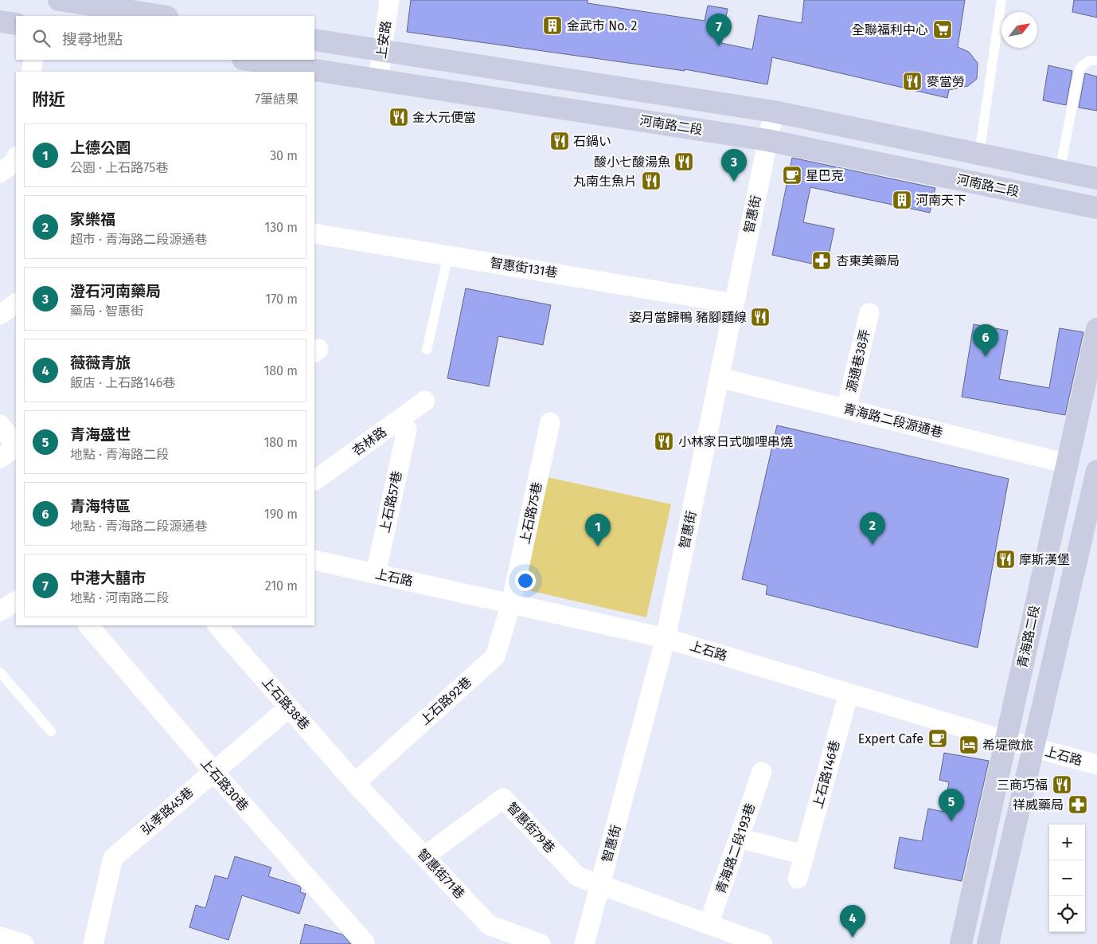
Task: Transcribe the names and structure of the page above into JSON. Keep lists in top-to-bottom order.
{
  "streets": {
    "street": [
      "上安路",
      "河南路二段",
      "智惠街",
      "智惠街131巷",
      "源通巷38弄",
      "青海路二段源通巷",
      "杏林路",
      "上石路57巷",
      "上石路75巷",
      "上石路",
      "青海路二段",
      "上石路92巷",
      "上石路38巷",
      "上石路146巷",
      "上石路30巷",
      "弘孝路45巷",
      "智惠街79巷",
      "青海路二段193巷",
      "智惠街71巷"
    ]
  },
  "crossings": [
    ["上安路", "河南路二段"],
    ["河南路二段", "智惠街"],
    ["智惠街", "智惠街131巷"],
    ["智惠街", "青海路二段源通巷"],
    ["智惠街", "上石路"],
    ["智惠街", "智惠街79巷"],
    ["源通巷38弄", "青海路二段源通巷"],
    ["青海路二段源通巷", "青海路二段"],
    ["上石路57巷", "上石路"],
    ["上石路75巷", "上石路"],
    ["上石路75巷", "上石路92巷"],
    ["上石路", "青海路二段"],
    ["上石路", "上石路92巷"],
    ["上石路", "上石路146巷"],
    ["上石路92巷", "上石路38巷"],
    ["上石路92巷", "智惠街71巷"],
    ["上石路38巷", "弘孝路45巷"],
    ["上石路38巷", "智惠街71巷"],
    ["上石路30巷", "弘孝路45巷"],
    ["智惠街79巷", "智惠街71巷"]
  ],
  "places": {
    "building": ["金武市 No. 2", "河南天下"],
    "supermarket": ["全聯福利中心"],
    "restaurant": [
      "麥當勞",
      "金大元便當",
      "石鍋い",
      "酸小七酸湯魚",
      "丸南生魚片",
      "姿月當歸鴨 豬腳麵線",
      "小林家日式咖哩串燒",
      "摩斯漢堡",
      "三商巧福"
    ],
    "cafe": ["星巴克", "Expert Cafe"],
    "pharmacy": ["杏東美藥局", "祥威藥局"],
    "hotel": ["希堤微旅"]
  },
  "north": "top right",
  "page": {
    "pins": [
      "7",
      "3",
      "6",
      "2",
      "1",
      "5",
      "4"
    ],
    "search": "搜尋地點",
    "heading": ["附近", "7筆結果"],
    "list": [
      {
        "mark": "1",
        "name": "上德公園",
        "note": "公園 · 上石路75巷",
        "value": "30 m"
      },
      {
        "mark": "2",
        "name": "家樂福",
        "note": "超市 · 青海路二段源通巷",
        "value": "130 m"
      },
      {
        "mark": "3",
        "name": "澄石河南藥局",
        "note": "藥局 · 智惠街",
        "value": "170 m"
      },
      {
        "mark": "4",
        "name": "薇薇青旅",
        "note": "飯店 · 上石路146巷",
        "value": "180 m"
      },
      {
        "mark": "5",
        "name": "青海盛世",
        "note": "地點 · 青海路二段",
        "value": "180 m"
      },
      {
        "mark": "6",
        "name": "青海特區",
        "note": "地點 · 青海路二段源通巷",
        "value": "190 m"
      },
      {
        "mark": "7",
        "name": "中港大囍市",
        "note": "地點 · 河南路二段",
        "value": "210 m"
      }
    ],
    "map_buttons": ["+", "−"]
  }
}
